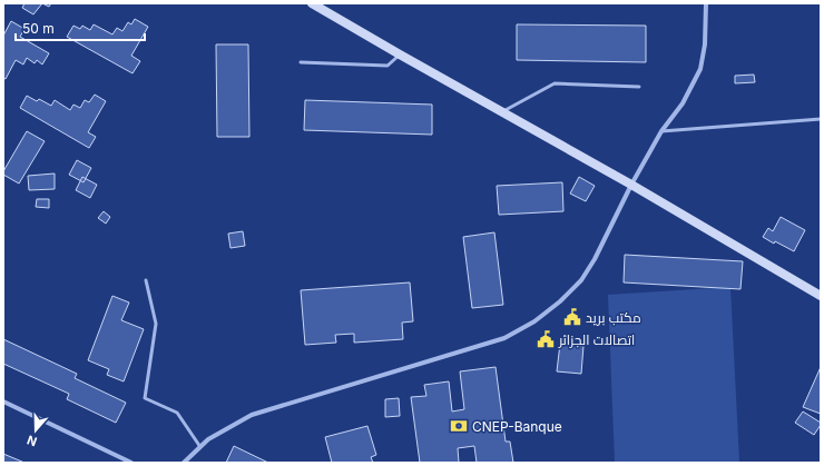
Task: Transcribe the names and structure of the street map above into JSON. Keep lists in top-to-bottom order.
{
  "places": {
    "public building": ["مكتب بريد", "اتصالات الجزائر"],
    "bank": ["CNEP-Banque"]
  },
  "scale_bar": "50 m",
  "north": "bottom"
}
